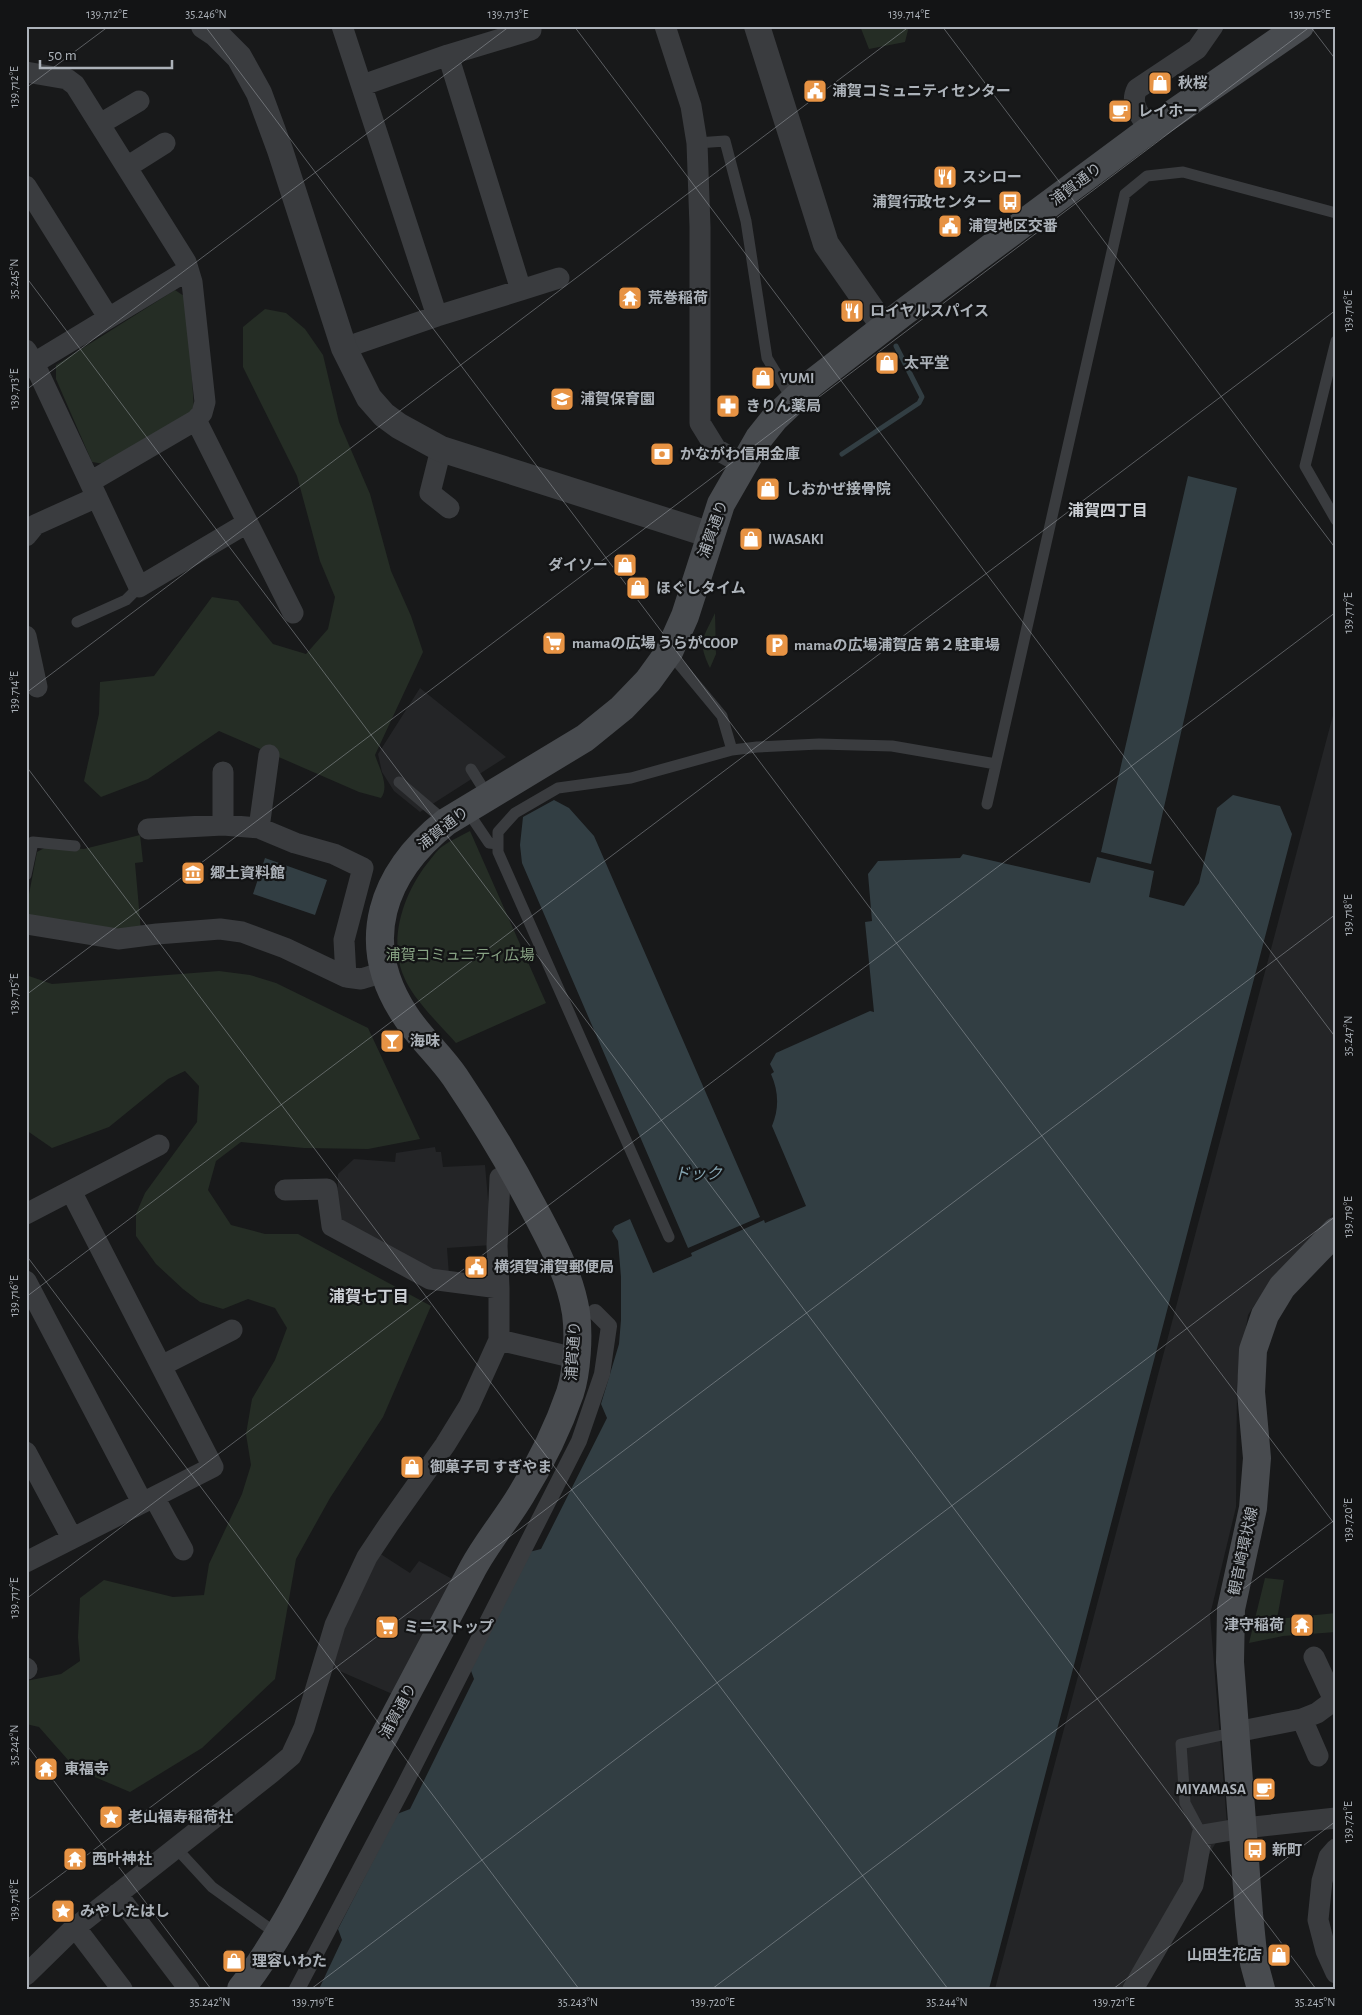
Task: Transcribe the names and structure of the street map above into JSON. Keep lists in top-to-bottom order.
{
  "streets": {
    "main road": ["浦賀通り", "観音崎環状線"]
  },
  "districts": ["浦賀四丁目", "浦賀七丁目"],
  "water": ["ドック"],
  "parks": ["浦賀コミュニティ広場"],
  "places": {
    "shop": [
      "秋桜",
      "太平堂",
      "YUMI",
      "しおかぜ接骨院",
      "IWASAKI",
      "ダイソー",
      "ほぐしタイム",
      "御菓子司 すぎやま",
      "山田生花店",
      "理容いわた"
    ],
    "public building": ["浦賀コミュニティセンター", "浦賀地区交番", "横須賀浦賀郵便局"],
    "cafe": ["レイホー", "MIYAMASA"],
    "restaurant": ["スシロー", "ロイヤルスパイス"],
    "bus stop": ["浦賀行政センター", "新町"],
    "temple": [
      "荒巻稲荷",
      "津守稲荷",
      "東福寺",
      "西叶神社"
    ],
    "school or university": ["浦賀保育園"],
    "pharmacy": ["きりん薬局"],
    "bank": ["かながわ信用金庫"],
    "supermarket": ["mamaの広場 うらがCOOP", "ミニストップ"],
    "parking": ["mamaの広場浦賀店 第２駐車場"],
    "museum": ["郷土資料館"],
    "bar": ["海味"],
    "place": ["老山福寿稲荷社", "みやしたはし"]
  },
  "scale_bar": "50 m",
  "coordinates": [
    "139.712°E",
    "35.246°N",
    "139.713°E",
    "139.714°E",
    "139.715°E",
    "35.245°N",
    "139.716°E",
    "139.717°E",
    "139.718°E",
    "35.247°N",
    "139.719°E",
    "139.720°E",
    "35.242°N",
    "139.721°E",
    "35.243°N",
    "35.244°N"
  ]
}
